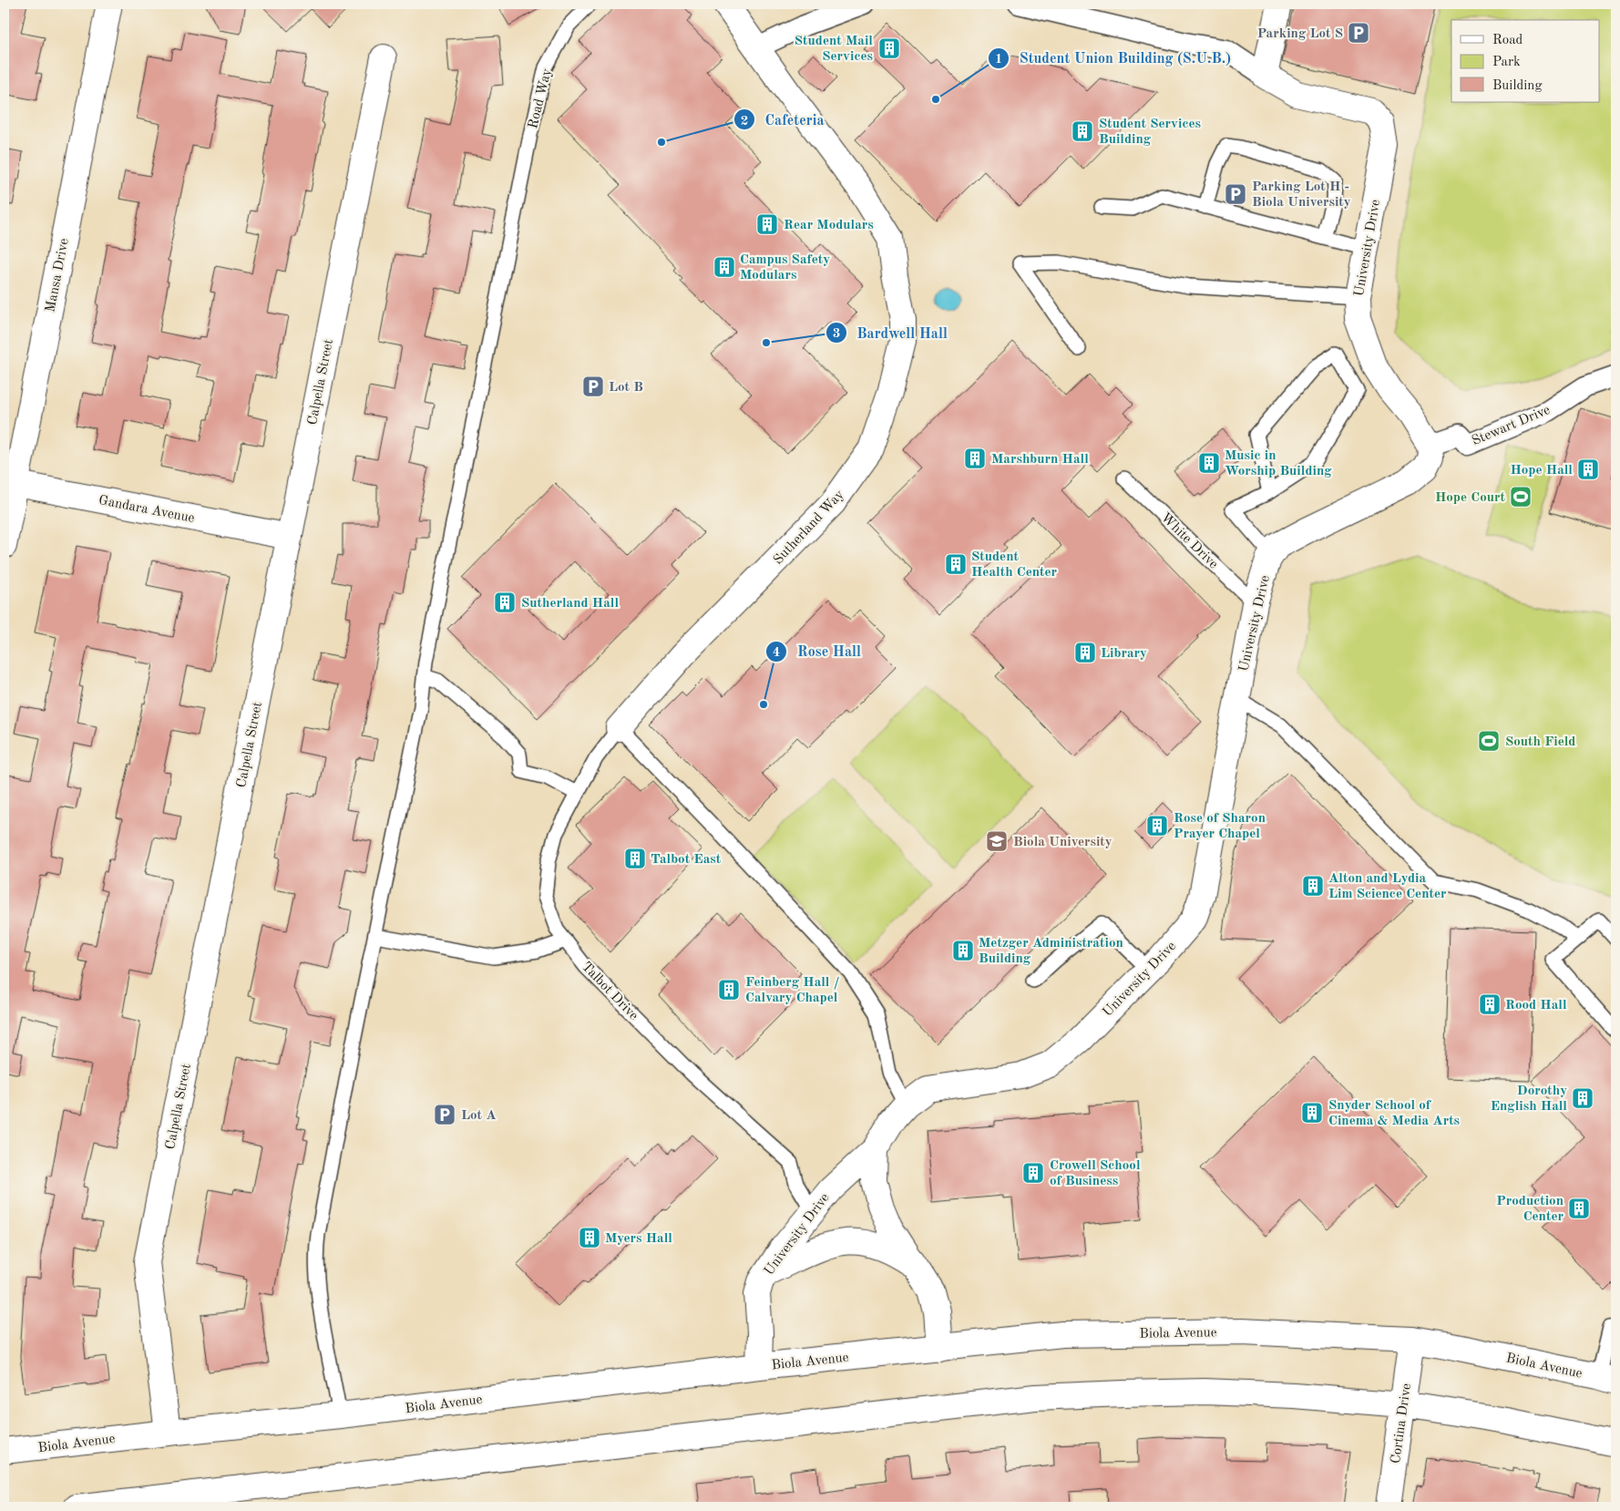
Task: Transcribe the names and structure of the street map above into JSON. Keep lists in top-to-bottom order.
{
  "streets": {
    "street": [
      "University Drive",
      "Mansa Drive",
      "Calpella Street",
      "Stewart Drive",
      "Gandara Avenue",
      "Sutherland Way",
      "Biola Avenue",
      "Cortina Drive"
    ],
    "lane": ["Road Way", "White Drive", "Talbot Drive"]
  },
  "crossings": [
    ["Road Way", "Biola Avenue"],
    ["University Drive", "Stewart Drive"],
    ["University Drive", "White Drive"],
    ["University Drive", "Talbot Drive"],
    ["University Drive", "Biola Avenue"],
    ["Mansa Drive", "Gandara Avenue"],
    ["Calpella Street", "Gandara Avenue"],
    ["Calpella Street", "Biola Avenue"],
    ["Sutherland Way", "Talbot Drive"],
    ["Biola Avenue", "Cortina Drive"]
  ],
  "places": {
    "parking": [
      "Parking Lot S",
      "Parking Lot H - Biola University",
      "Lot B",
      "Lot A"
    ],
    "building": [
      "Student Mail Services",
      "Student Services Building",
      "Rear Modulars",
      "Campus Safety Modulars",
      "Marshburn Hall",
      "Music in Worship Building",
      "Hope Hall",
      "Student Health Center",
      "Sutherland Hall",
      "Library",
      "Rose of Sharon Prayer Chapel",
      "Talbot East",
      "Alton and Lydia Lim Science Center",
      "Metzger Administration Building",
      "Feinberg Hall / Calvary Chapel",
      "Rood Hall",
      "Dorothy English Hall",
      "Snyder School of Cinema & Media Arts",
      "Crowell School of Business",
      "Production Center",
      "Myers Hall"
    ],
    "other": [
      "Student Union Building (S.U.B.)",
      "Cafeteria",
      "Bardwell Hall",
      "Rose Hall"
    ],
    "sports": ["Hope Court", "South Field"],
    "school or university": ["Biola University"]
  },
  "legend": ["Road", "Park", "Building"]
}
